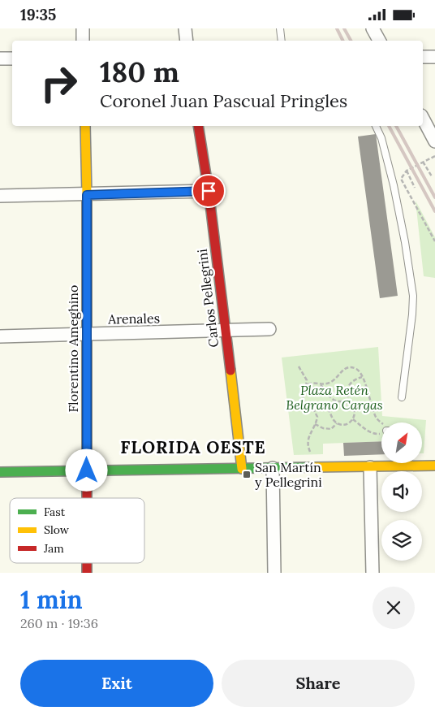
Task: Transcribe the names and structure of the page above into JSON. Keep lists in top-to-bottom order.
{
  "streets": {
    "street": ["Carlos Pellegrini", "Arenales", "Florentino Ameghino"]
  },
  "crossings": [
    ["Carlos Pellegrini", "Arenales"],
    ["Arenales", "Florentino Ameghino"]
  ],
  "districts": ["FLORIDA OESTE"],
  "parks": ["Plaza Retén Belgrano Cargas"],
  "places": {
    "transit": ["San Martín y Pellegrini"]
  },
  "legend": ["Fast", "Slow", "Jam"],
  "north": "top right",
  "page": {
    "status": "19:35",
    "turn": ["180 m", "Coronel Juan Pascual Pringles"],
    "heading": ["1 min", "260 m · 19:36"],
    "buttons": ["Exit", "Share"]
  }
}
